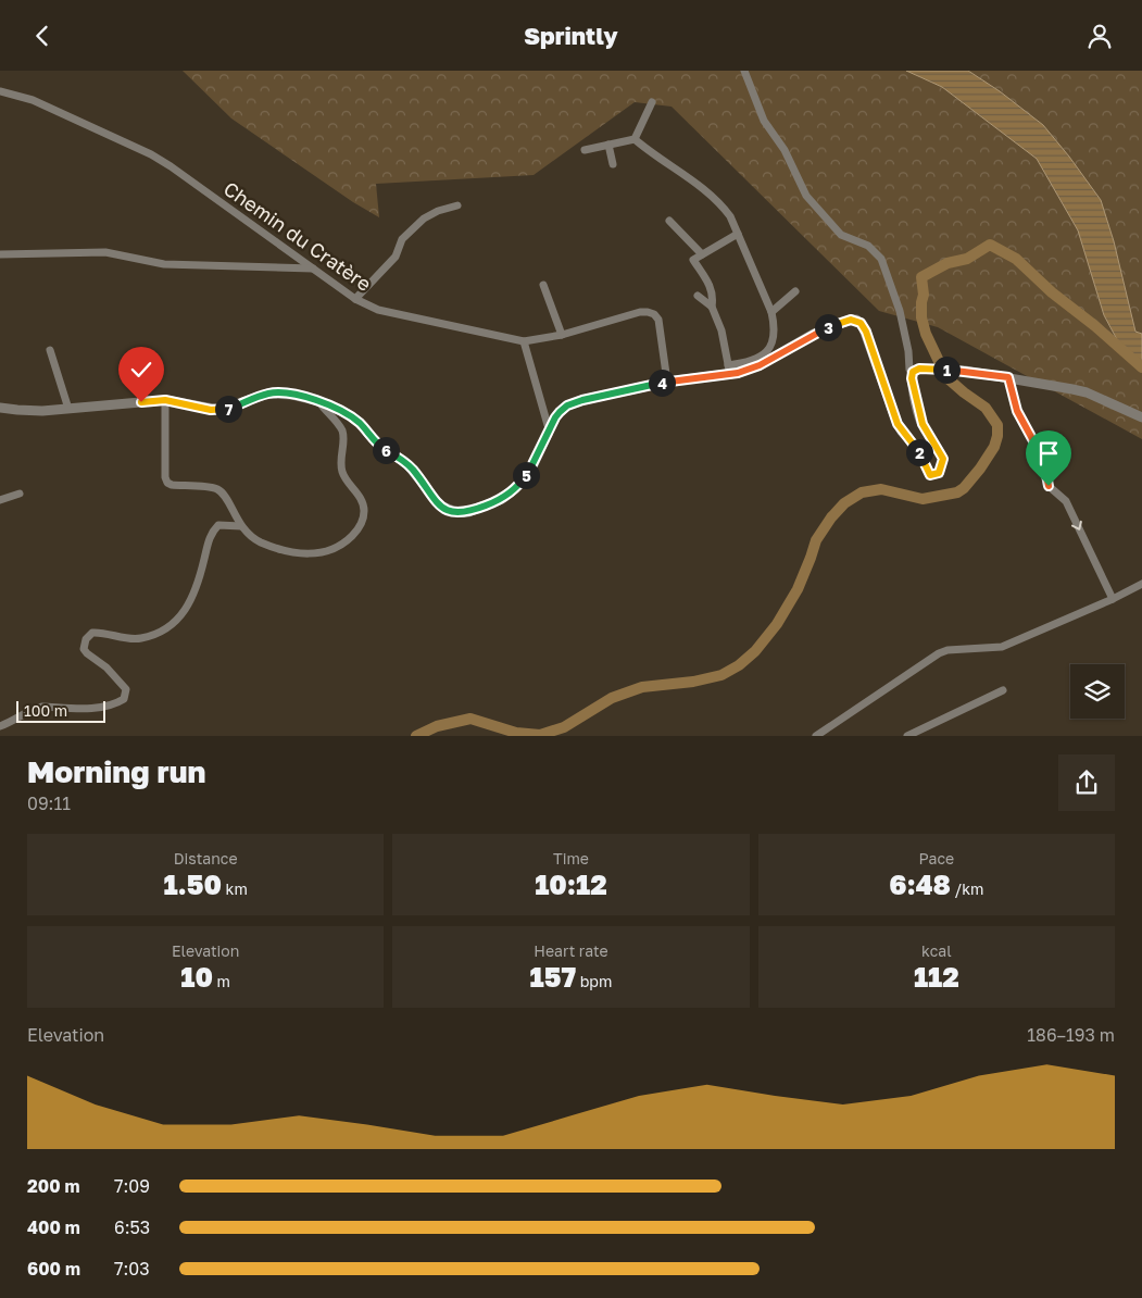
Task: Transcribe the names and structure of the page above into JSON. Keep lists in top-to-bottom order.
{
  "streets": {
    "street": ["Chemin du Cratère"]
  },
  "scale_bar": "100 m",
  "page": {
    "header": "Sprintly",
    "pins": [
      "3",
      "1",
      "4",
      "7",
      "6",
      "2",
      "5"
    ],
    "scale": "100 m",
    "heading": ["Morning run", "09:11"],
    "stats": [
      ["Distance", "1.50 km"],
      ["Time", "10:12"],
      ["Pace", "6:48 /km"],
      ["Elevation", "10 m"],
      ["Heart rate", "157 bpm"],
      ["kcal", "112"]
    ],
    "chart": ["Elevation", "186–193 m"],
    "list": [
      {
        "name": "200 m",
        "note": "7:09"
      },
      {
        "name": "400 m",
        "note": "6:53"
      },
      {
        "name": "600 m",
        "note": "7:03"
      }
    ]
  }
}
